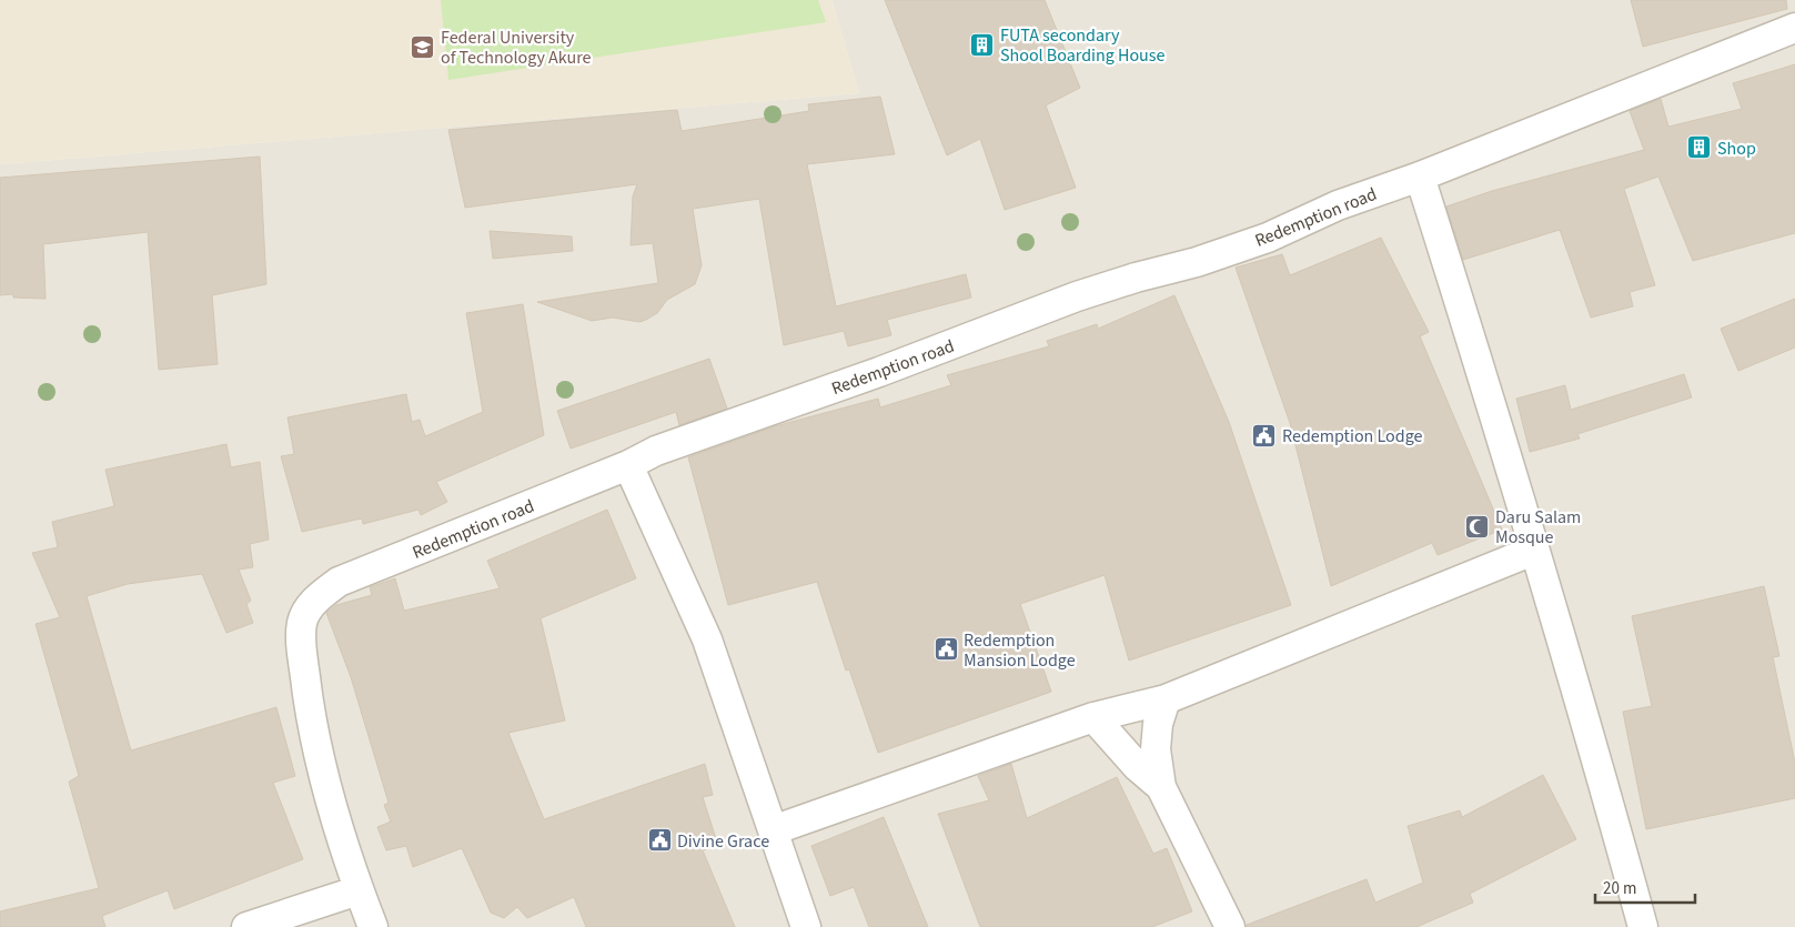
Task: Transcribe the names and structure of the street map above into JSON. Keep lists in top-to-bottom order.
{
  "streets": {
    "street": ["Redemption road"]
  },
  "places": {
    "building": ["FUTA secondary Shool Boarding House", "Shop"],
    "school or university": ["Federal University of Technology Akure"],
    "public building": ["Redemption Lodge", "Redemption Mansion Lodge", "Divine Grace"],
    "mosque": ["Daru Salam Mosque"]
  },
  "scale_bar": "20 m"
}
